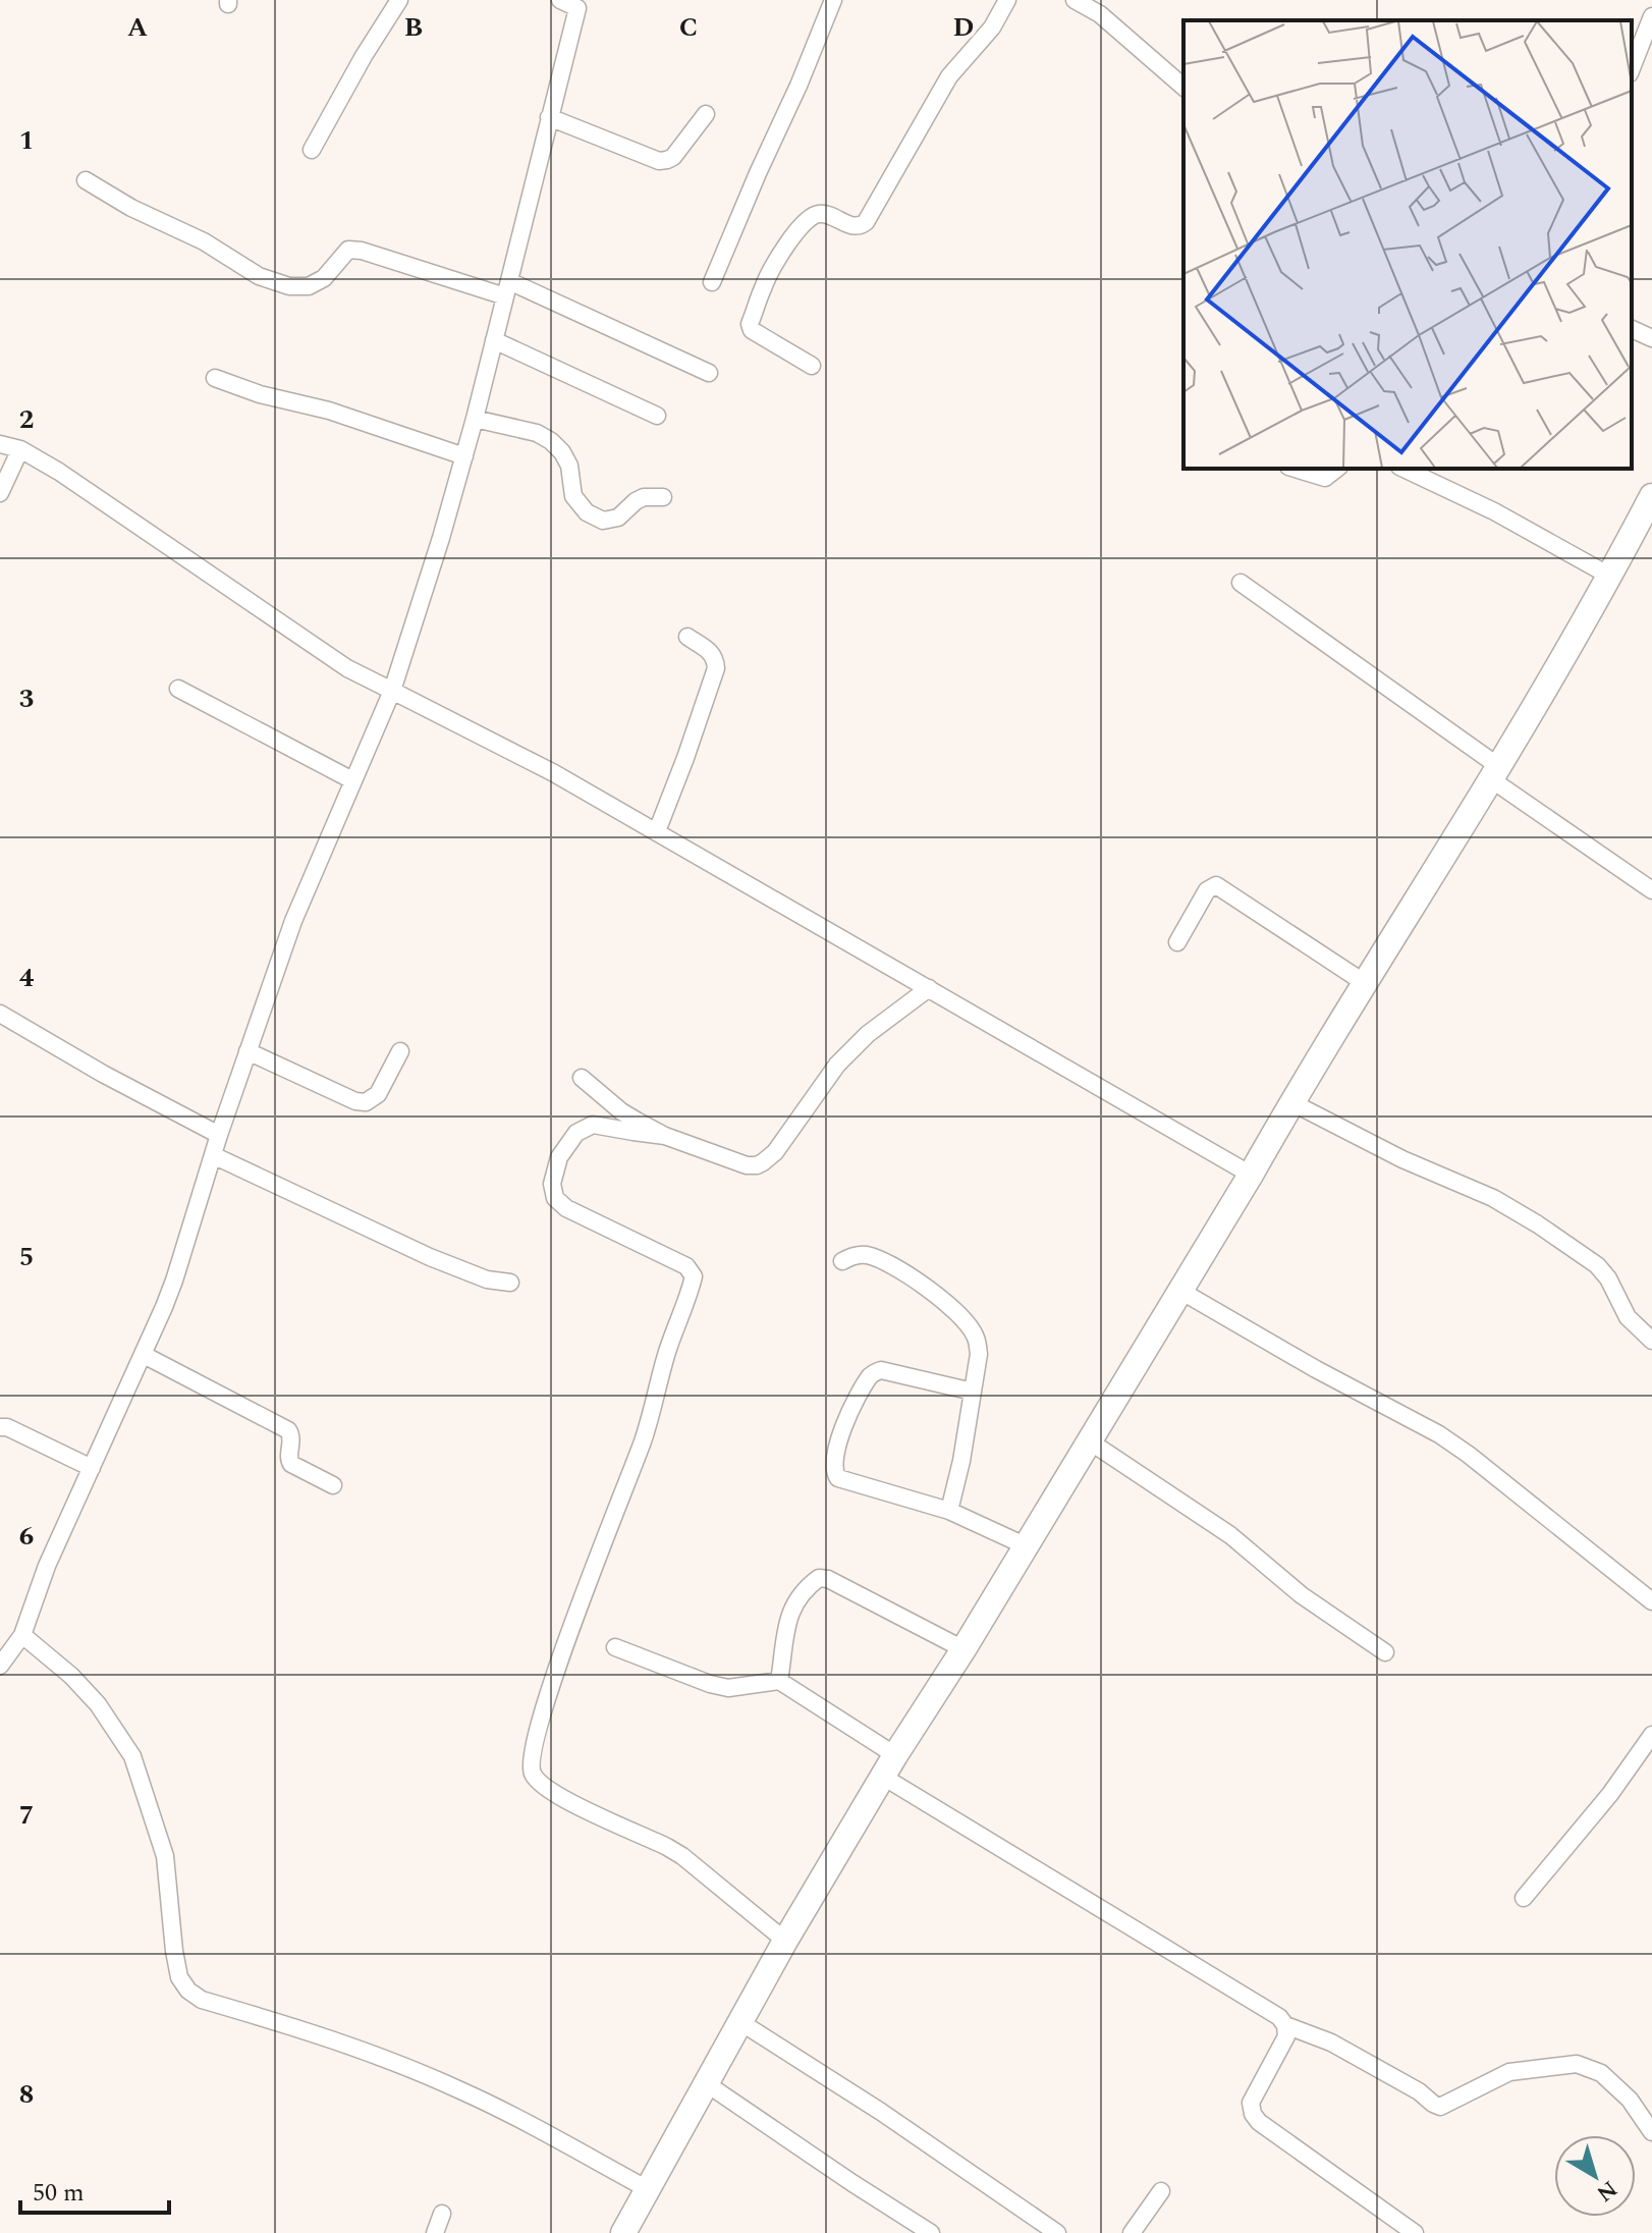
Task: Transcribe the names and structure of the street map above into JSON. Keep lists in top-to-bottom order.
{
  "scale_bar": "50 m",
  "north": "bottom right",
  "grid": {
    "columns": [
      "A",
      "B",
      "C",
      "D"
    ],
    "rows": [
      "1",
      "2",
      "3",
      "4",
      "5",
      "6",
      "7",
      "8"
    ]
  }
}
